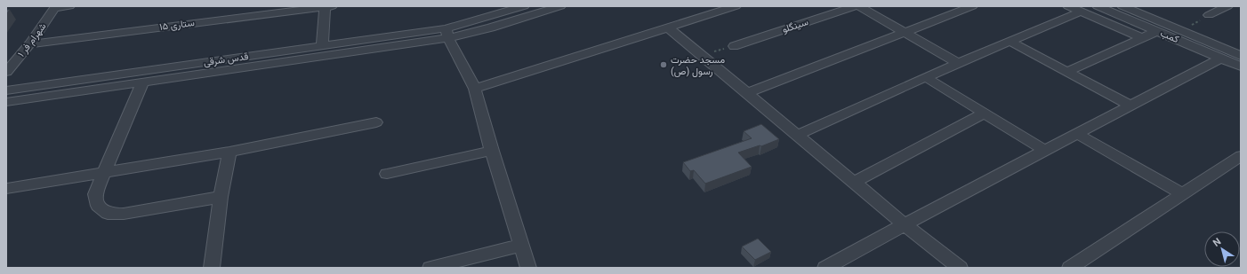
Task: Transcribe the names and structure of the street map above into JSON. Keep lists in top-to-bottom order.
{
  "streets": {
    "street": [
      "ستاری ۱۵",
      "سینگلو",
      "کمب",
      "شهرام فر ۱",
      "قدس شرقی"
    ]
  },
  "crossings": [
    ["ستاری ۱۵", "شهرام فر ۱"]
  ],
  "places": ["مسجد حضرت رسول (ص)"],
  "north": "top left"
}
